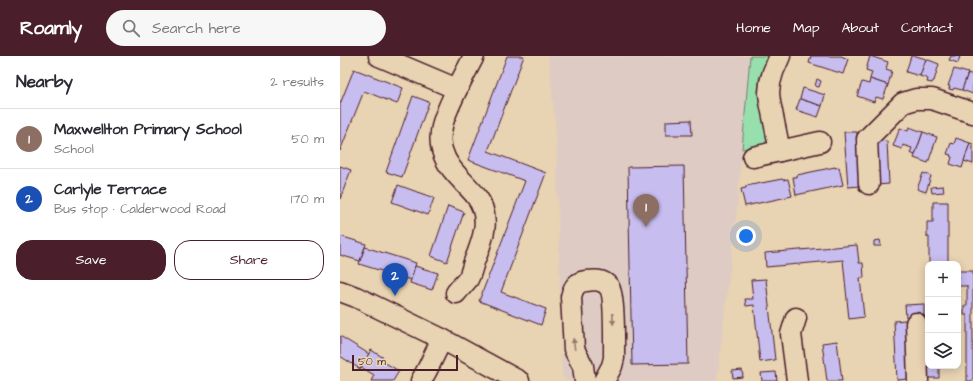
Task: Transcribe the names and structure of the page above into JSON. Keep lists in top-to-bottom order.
{
  "scale_bar": "50 m",
  "page": {
    "header": "Roamly",
    "search": "Search here",
    "nav": [
      "Home",
      "Map",
      "About",
      "Contact"
    ],
    "heading": ["Nearby", "2 results"],
    "list": [
      {
        "mark": "1",
        "name": "Maxwellton Primary School",
        "note": "School",
        "value": "50 m"
      },
      {
        "mark": "2",
        "name": "Carlyle Terrace",
        "note": "Bus stop · Calderwood Road",
        "value": "170 m"
      }
    ],
    "pins": ["1", "2"],
    "buttons": ["Save", "Share"],
    "map_buttons": ["+", "−"],
    "scale": "50 m"
  }
}
